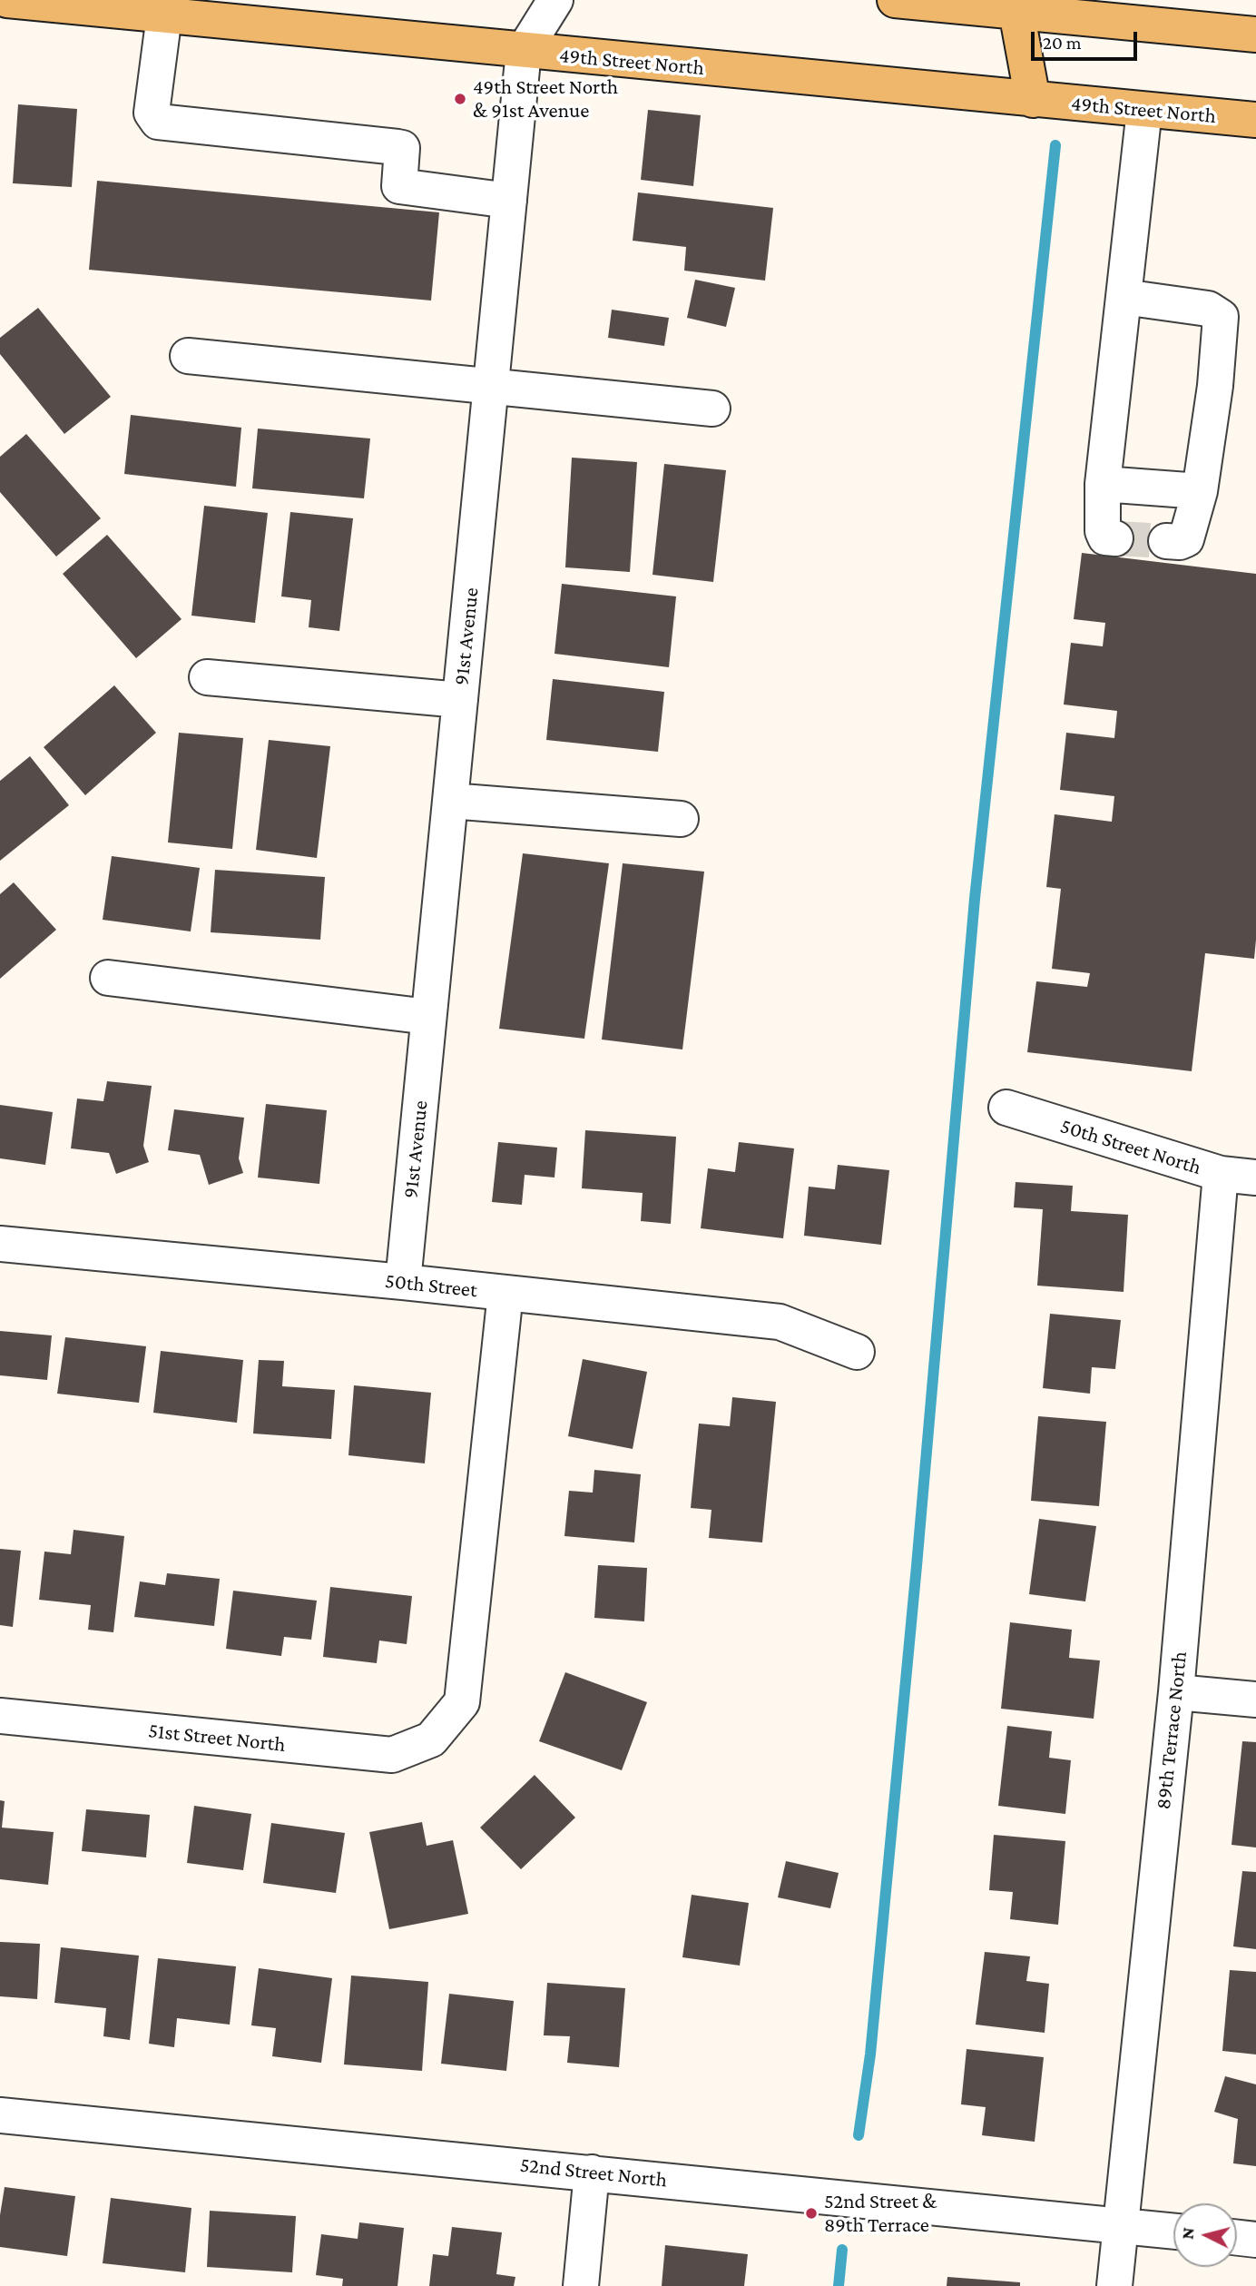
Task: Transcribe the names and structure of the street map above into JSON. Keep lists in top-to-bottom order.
{
  "streets": {
    "main road": ["49th Street North"],
    "street": [
      "91st Avenue",
      "50th Street North",
      "50th Street",
      "89th Terrace North",
      "51st Street North",
      "52nd Street North"
    ]
  },
  "crossings": [
    ["49th Street North", "91st Avenue"],
    ["91st Avenue", "50th Street"],
    ["50th Street North", "89th Terrace North"],
    ["50th Street", "51st Street North"],
    ["89th Terrace North", "52nd Street North"]
  ],
  "places": ["49th Street North & 91st Avenue", "52nd Street & 89th Terrace"],
  "scale_bar": "20 m",
  "north": "left"
}
